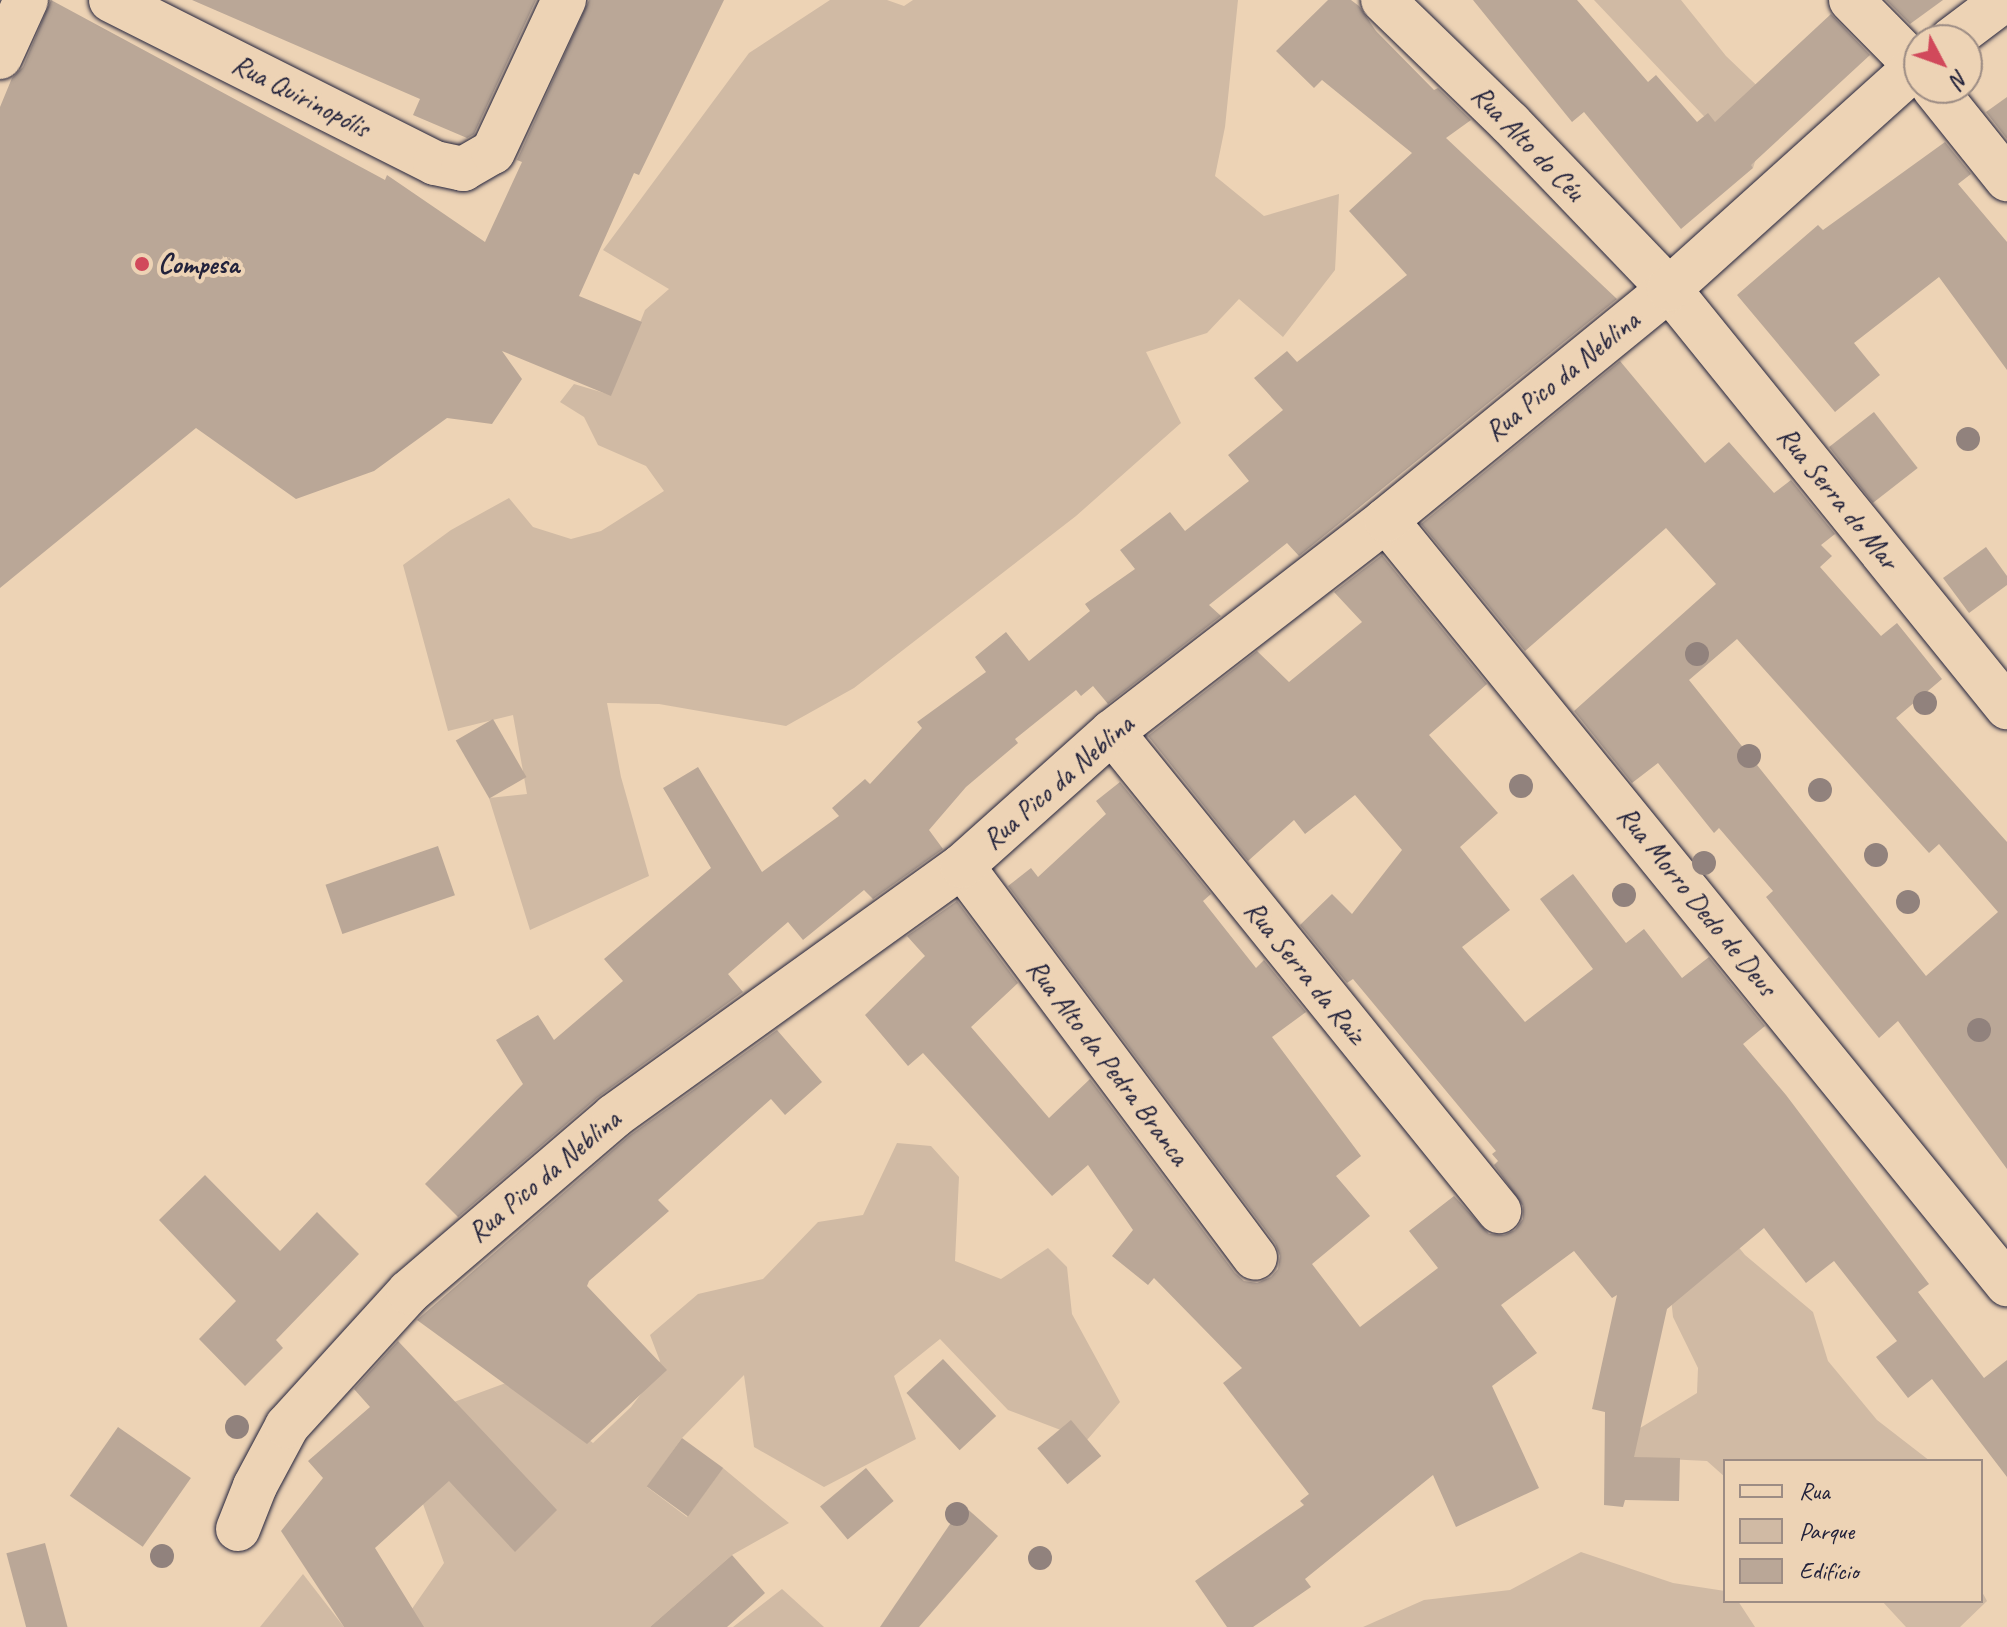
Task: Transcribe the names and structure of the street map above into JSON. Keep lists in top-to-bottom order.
{
  "streets": {
    "street": [
      "Rua Quirinopólis",
      "Rua Alto do Céu",
      "Rua Pico da Neblina",
      "Rua Serra do Mar",
      "Rua Morro Dedo de Deus",
      "Rua Serra da Raiz",
      "Rua Alto da Pedra Branca"
    ]
  },
  "crossings": [
    ["Rua Alto do Céu", "Rua Pico da Neblina"],
    ["Rua Alto do Céu", "Rua Serra do Mar"],
    ["Rua Pico da Neblina", "Rua Serra do Mar"],
    ["Rua Pico da Neblina", "Rua Morro Dedo de Deus"],
    ["Rua Pico da Neblina", "Rua Serra da Raiz"],
    ["Rua Pico da Neblina", "Rua Alto da Pedra Branca"]
  ],
  "places": ["Compesa"],
  "legend": ["Rua", "Parque", "Edifício"],
  "north": "bottom right"
}
